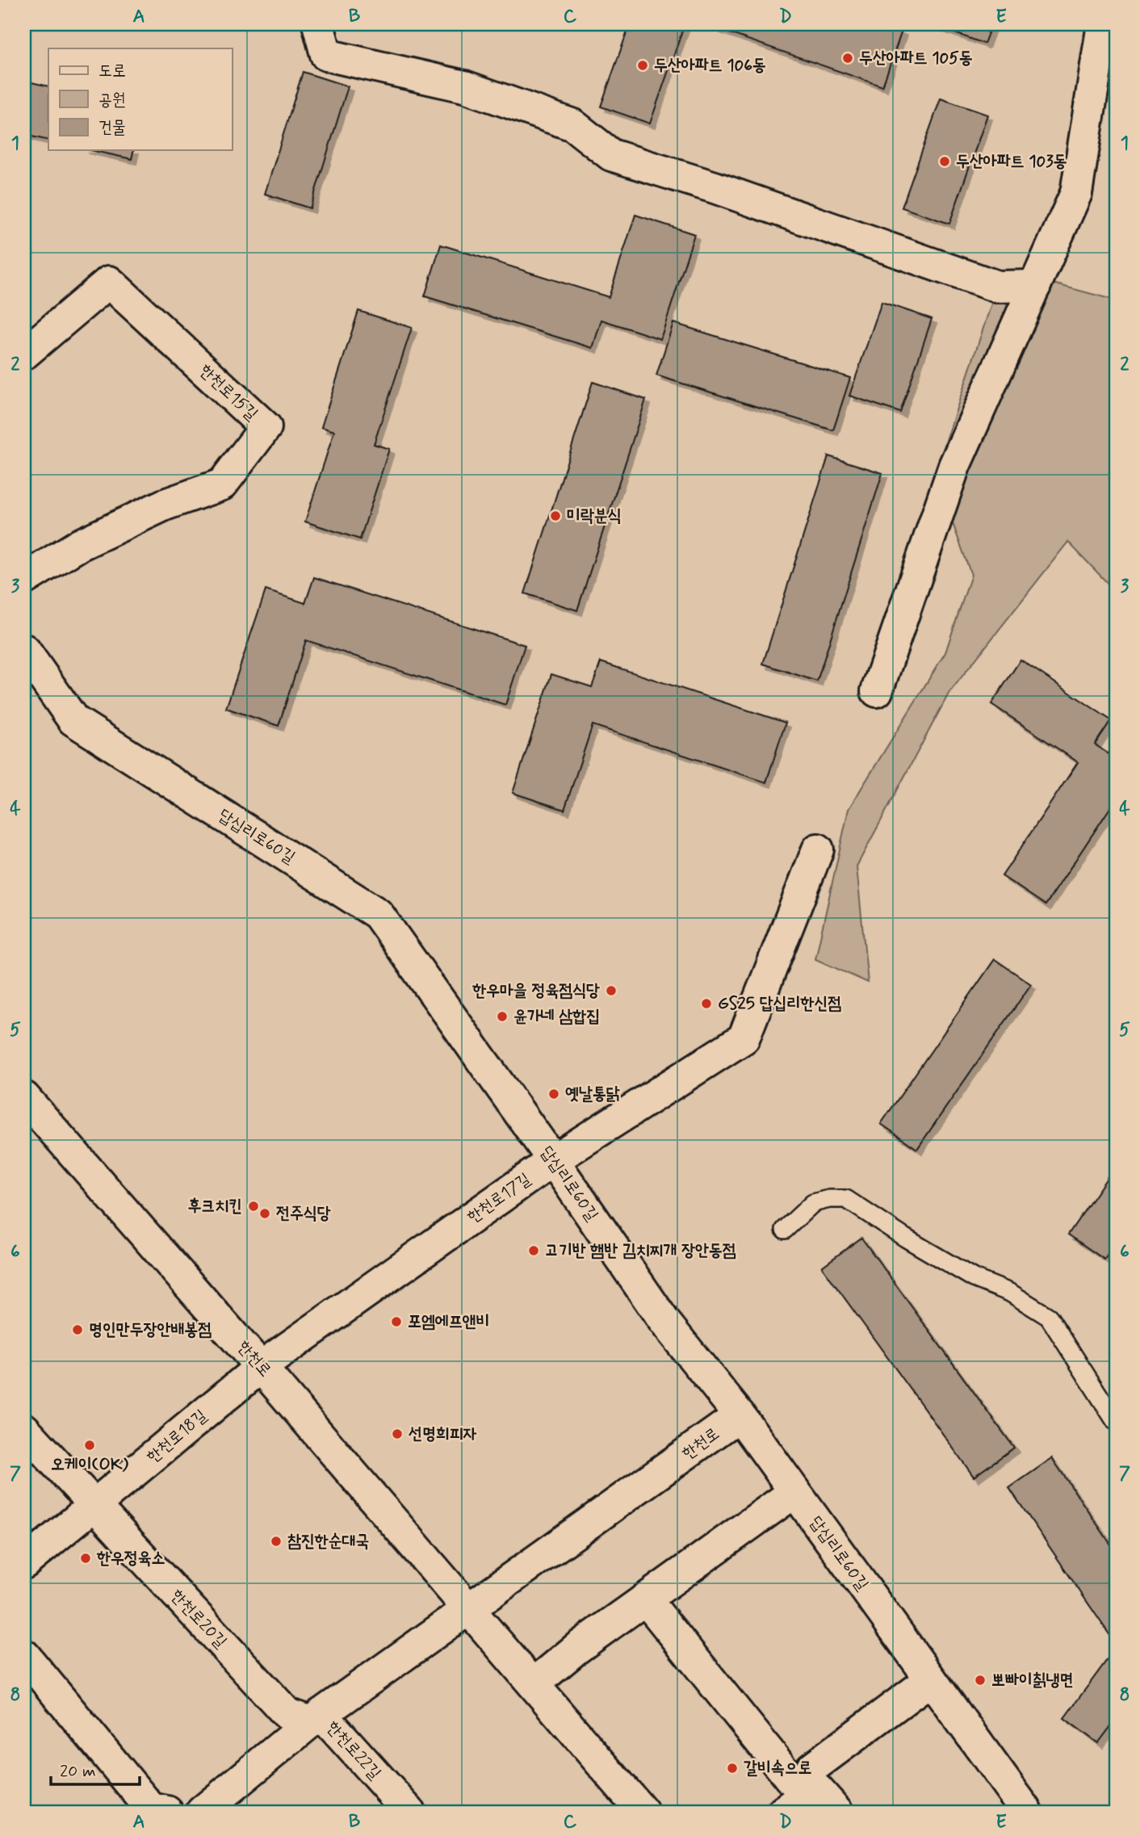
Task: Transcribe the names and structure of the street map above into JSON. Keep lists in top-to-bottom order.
{
  "streets": {
    "street": [
      "한천로15길",
      "답십리로60길",
      "한천로17길",
      "한천로",
      "한천로18길",
      "한천로20길",
      "한천로22길"
    ]
  },
  "crossings": [
    ["답십리로60길", "한천로17길"],
    ["답십리로60길", "한천로"],
    ["한천로17길", "한천로"],
    ["한천로17길", "한천로18길"],
    ["한천로", "한천로18길"],
    ["한천로18길", "한천로20길"],
    ["한천로20길", "한천로22길"]
  ],
  "places": [
    "두산아파트 105동",
    "두산아파트 106동",
    "두산아파트 103동",
    "미락분식",
    "한우마을 정육점식당",
    "GS25 답십리한신점",
    "윤가네 삼합집",
    "옛날통닭",
    "후크치킨",
    "전주식당",
    "고기반 햄반 김치찌개 장안동점",
    "포엠에프앤비",
    "명인만두장안배봉점",
    "선명희피자",
    "오케이(OK)",
    "참진한순대국",
    "한우정육소",
    "뽀빠이칡냉면",
    "갈비속으로"
  ],
  "legend": ["도로", "공원", "건물"],
  "scale_bar": "20 m",
  "grid": {
    "columns": [
      "A",
      "B",
      "C",
      "D",
      "E"
    ],
    "rows": [
      "1",
      "2",
      "3",
      "4",
      "5",
      "6",
      "7",
      "8"
    ]
  }
}
